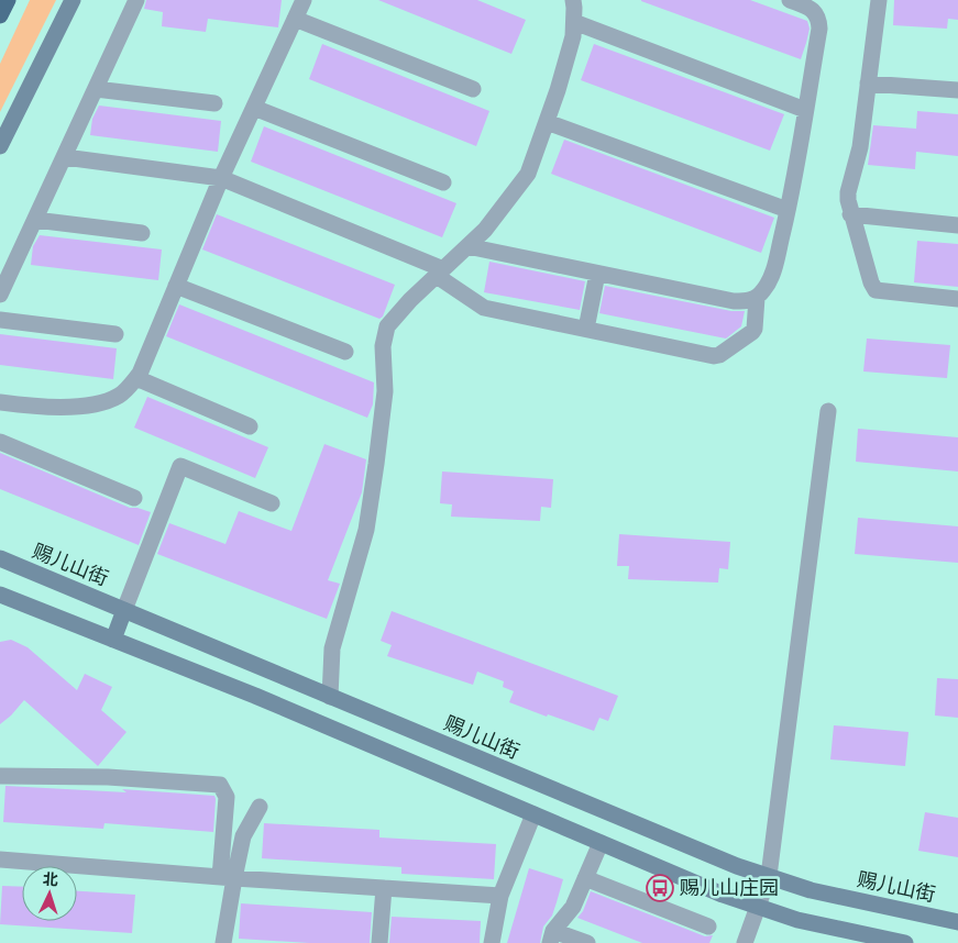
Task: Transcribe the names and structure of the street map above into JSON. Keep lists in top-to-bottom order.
{
  "streets": {
    "main road": ["赐儿山街"]
  },
  "places": {
    "bus stop": ["赐儿山庄园"]
  },
  "north": "top"
}
